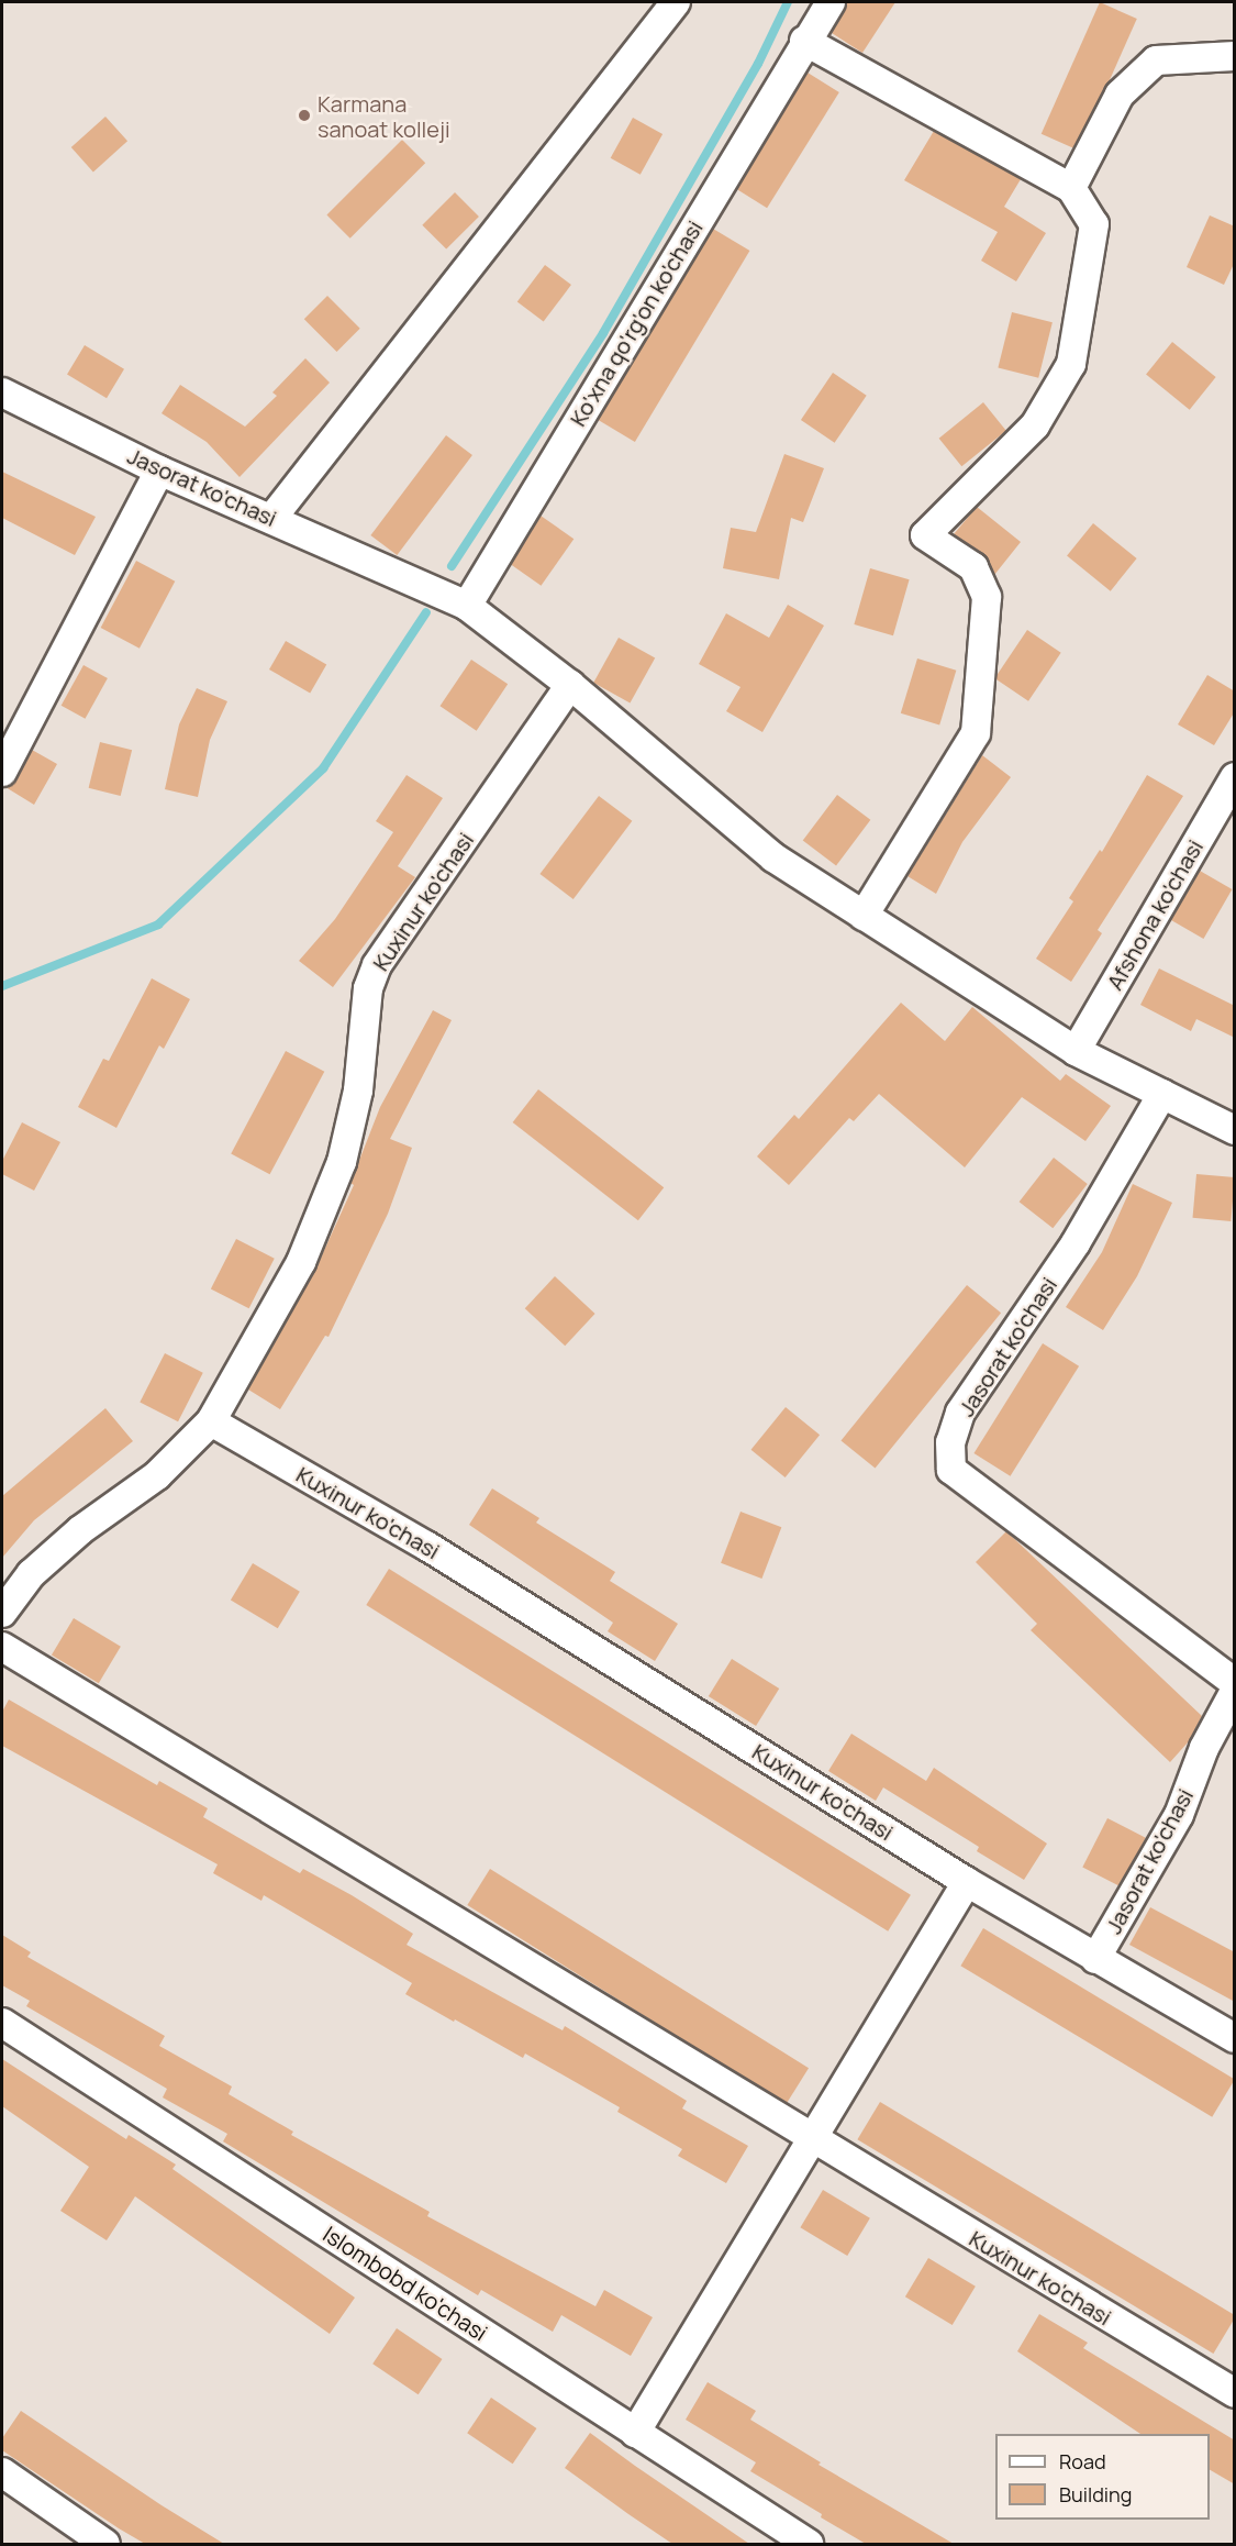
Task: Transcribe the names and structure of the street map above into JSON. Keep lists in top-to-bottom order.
{
  "streets": {
    "street": [
      "Ko'xna qo'rg'on ko'chasi",
      "Jasorat ko'chasi",
      "Kuxinur ko'chasi",
      "Afshona ko'chasi",
      "Islombobd ko'chasi"
    ]
  },
  "crossings": [
    ["Ko'xna qo'rg'on ko'chasi", "Jasorat ko'chasi"],
    ["Jasorat ko'chasi", "Kuxinur ko'chasi"],
    ["Jasorat ko'chasi", "Afshona ko'chasi"]
  ],
  "places": ["Karmana sanoat kolleji"],
  "legend": ["Road", "Building"]
}
